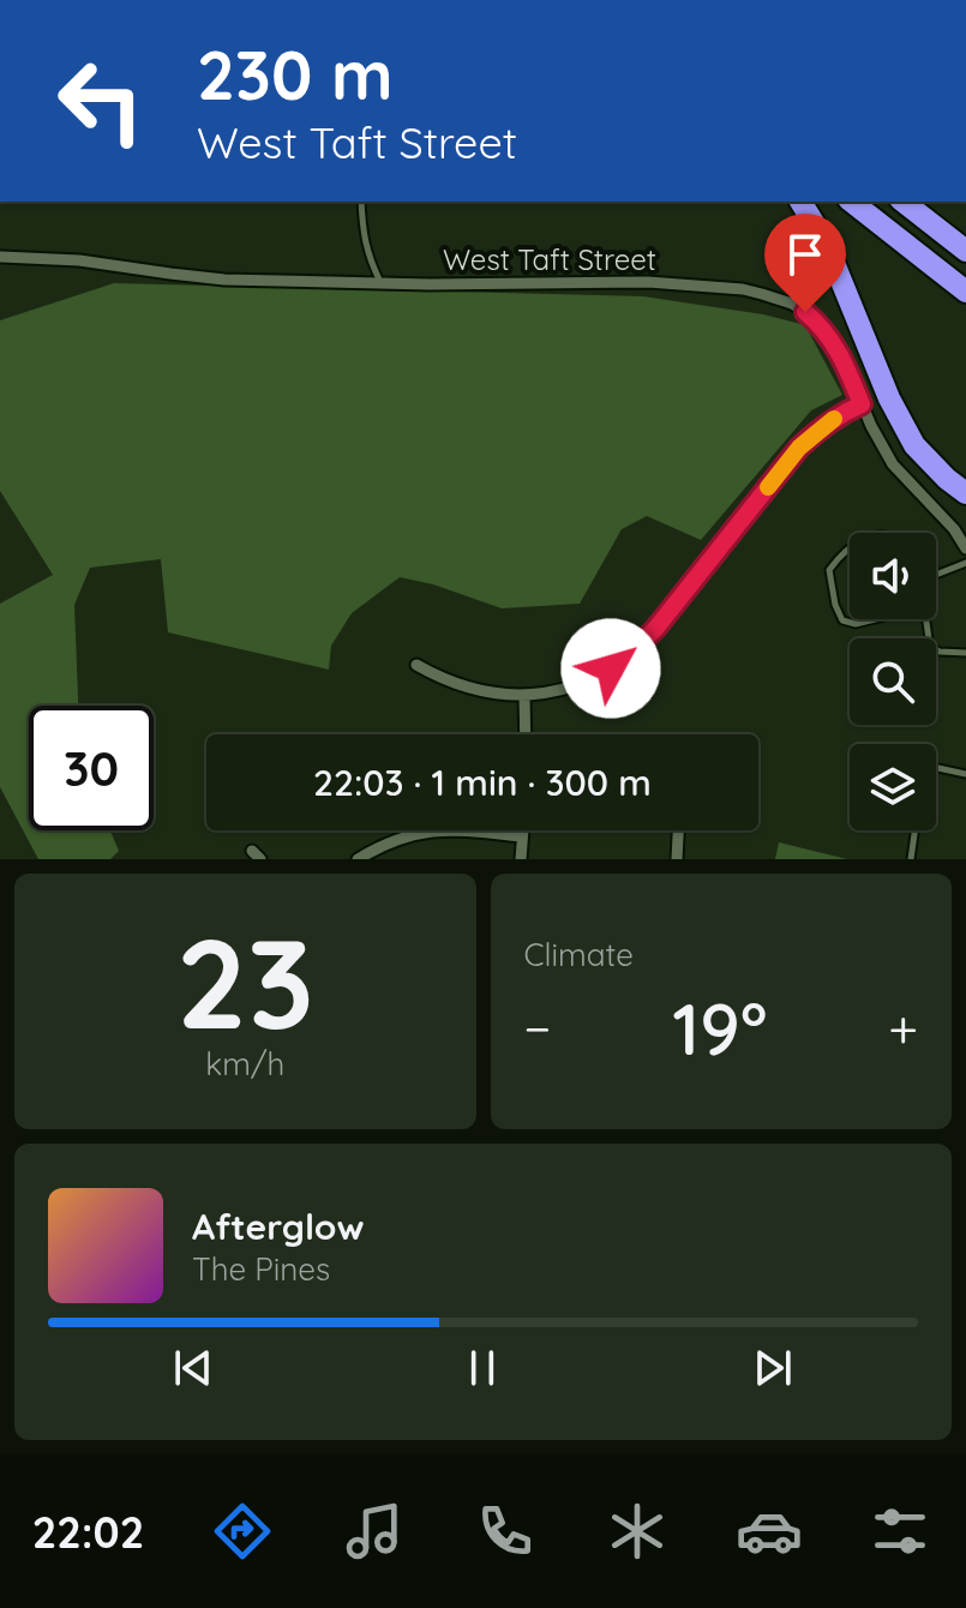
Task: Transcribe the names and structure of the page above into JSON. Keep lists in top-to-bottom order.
{
  "streets": {
    "street": ["West Taft Street"]
  },
  "page": {
    "turn": ["230 m", "West Taft Street"],
    "limit": "30",
    "trip": "22:03 · 1 min · 300 m",
    "tile": [
      ["23", "km/h"],
      "Climate"
    ],
    "heat": ["−", "19°", "+"],
    "song": ["Afterglow", "The Pines"],
    "tabs": "22:02"
  }
}
